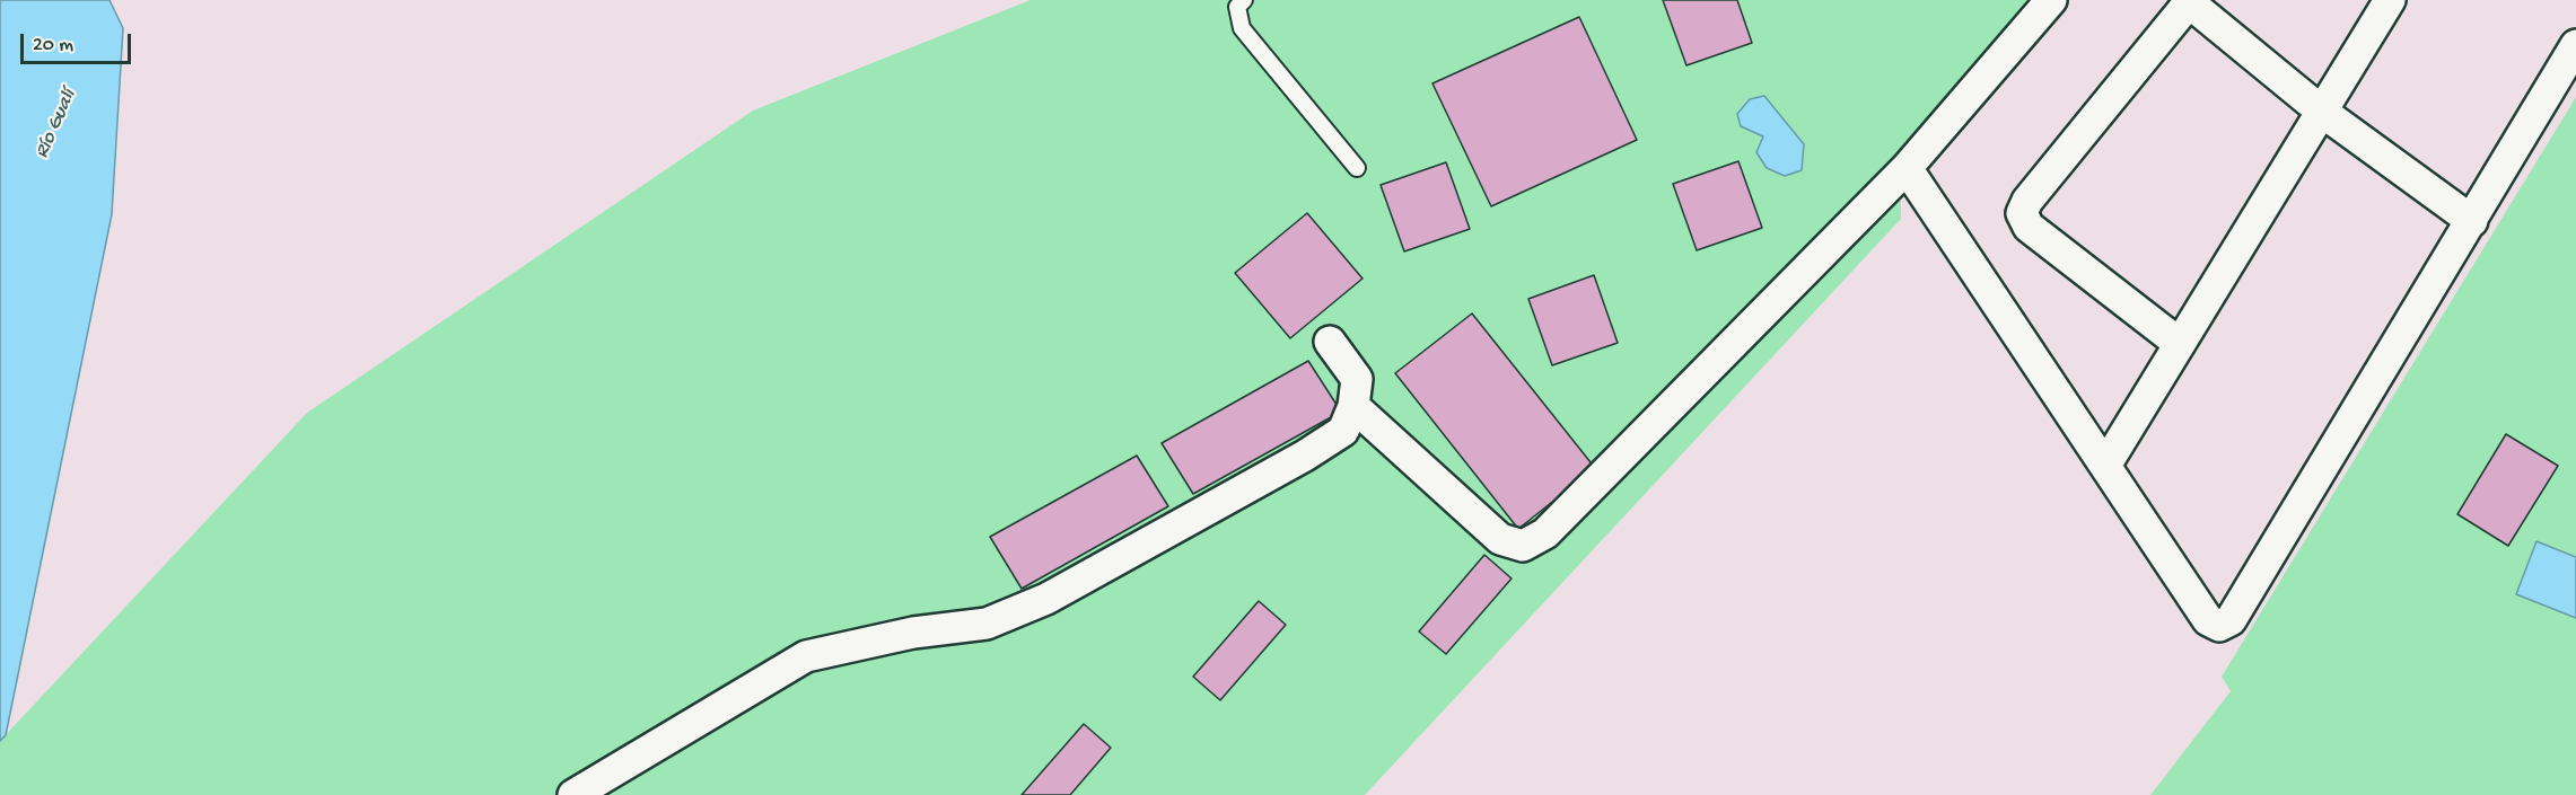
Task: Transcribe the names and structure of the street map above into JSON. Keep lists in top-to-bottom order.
{
  "water": ["Río Gualí"],
  "scale_bar": "20 m"
}
